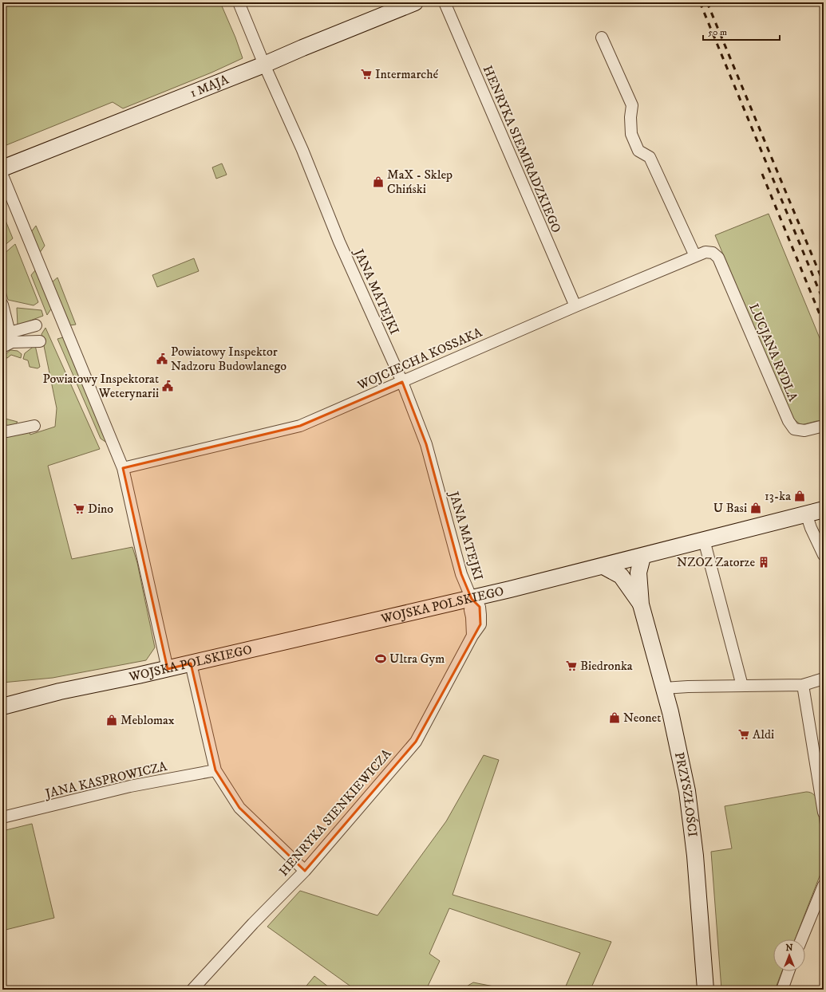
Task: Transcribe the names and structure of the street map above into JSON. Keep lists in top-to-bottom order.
{
  "streets": {
    "street": [
      "1 MAJA",
      "HENRYKA SIEMIRADZKIEGO",
      "JANA MATEJKI",
      "LUCJANA RYDLA",
      "WOJCIECHA KOSSAKA",
      "WOJSKA POLSKIEGO",
      "JANA KASPROWICZA",
      "PRZYSZŁOŚCI",
      "HENRYKA SIENKIEWICZA"
    ]
  },
  "crossings": [
    ["1 MAJA", "JANA MATEJKI"],
    ["HENRYKA SIEMIRADZKIEGO", "WOJCIECHA KOSSAKA"],
    ["JANA MATEJKI", "WOJCIECHA KOSSAKA"],
    ["JANA MATEJKI", "WOJSKA POLSKIEGO"],
    ["JANA MATEJKI", "HENRYKA SIENKIEWICZA"],
    ["LUCJANA RYDLA", "WOJCIECHA KOSSAKA"],
    ["WOJSKA POLSKIEGO", "PRZYSZŁOŚCI"],
    ["WOJSKA POLSKIEGO", "HENRYKA SIENKIEWICZA"]
  ],
  "places": {
    "supermarket": [
      "Intermarché",
      "Dino",
      "Biedronka",
      "Aldi"
    ],
    "shop": [
      "MaX - Sklep Chiński",
      "13-ka",
      "U Basi",
      "Neonet",
      "Meblomax"
    ],
    "public building": ["Powiatowy Inspektor Nadzoru Budowlanego", "Powiatowy Inspektorat Weterynarii"],
    "building": ["NZOZ Zatorze"],
    "sports": ["Ultra Gym"]
  },
  "scale_bar": "50 m",
  "north": "top"
}
